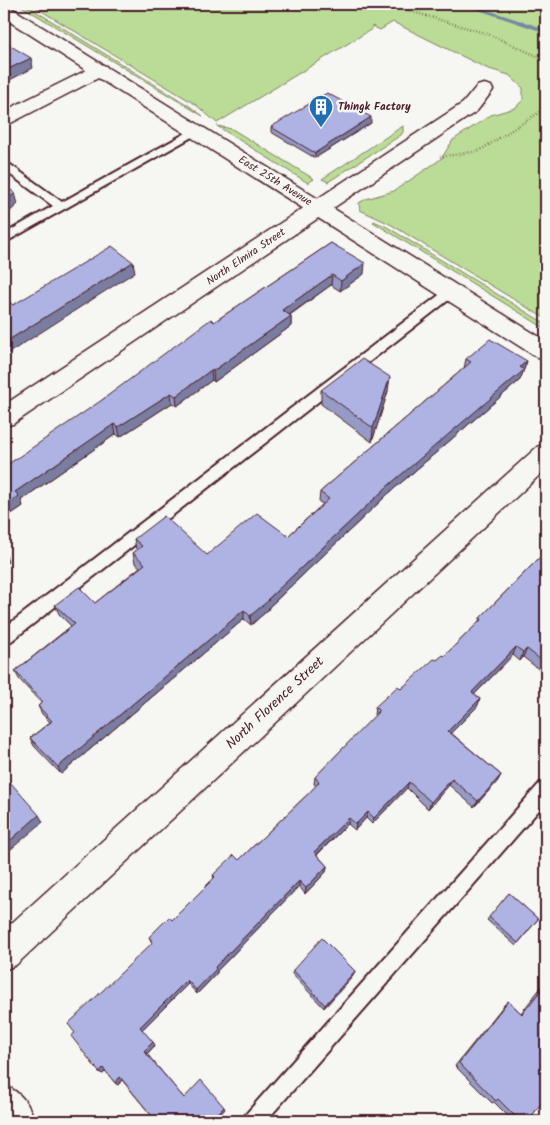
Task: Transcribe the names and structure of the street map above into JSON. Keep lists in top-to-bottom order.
{
  "streets": {
    "street": ["East 25th Avenue", "North Elmira Street", "North Florence Street"]
  },
  "crossings": [
    ["East 25th Avenue", "North Elmira Street"]
  ],
  "places": {
    "building": ["Thingk Factory"]
  }
}
